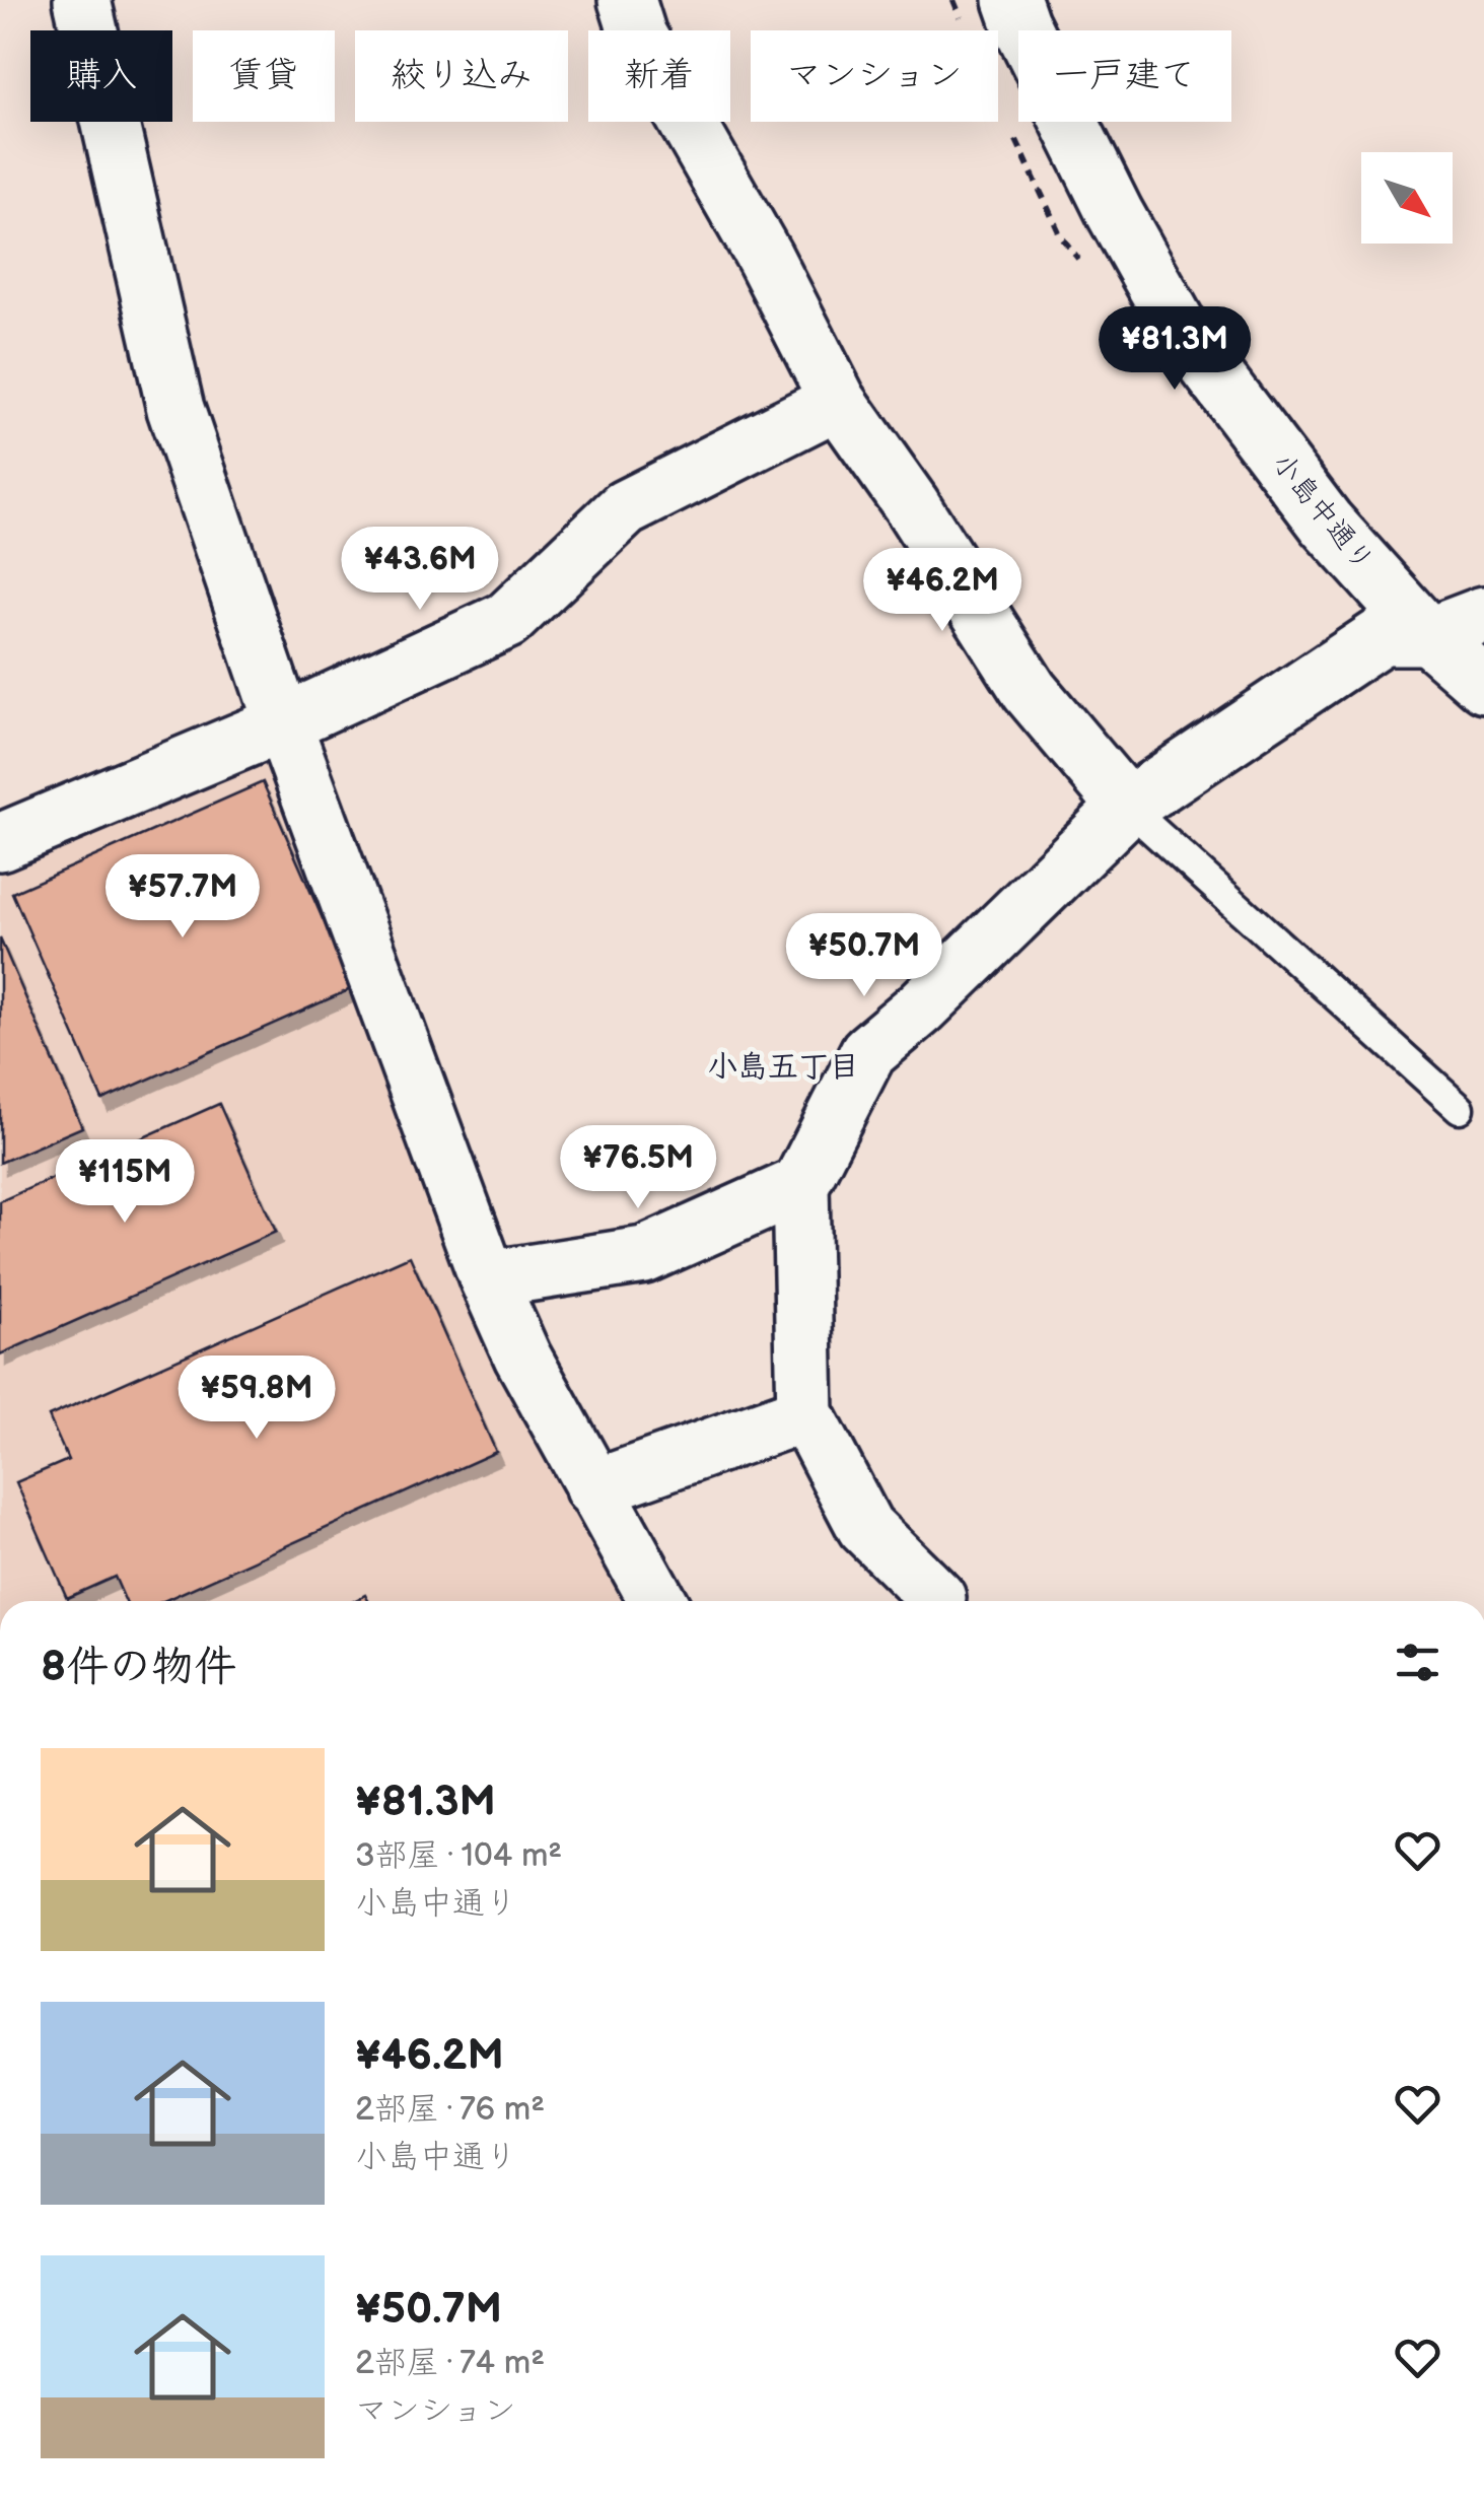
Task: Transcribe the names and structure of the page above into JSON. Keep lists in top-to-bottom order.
{
  "streets": {
    "street": ["小島中通り"]
  },
  "districts": ["小島五丁目"],
  "north": "bottom right",
  "page": {
    "chip": [
      "購入",
      "賃貸",
      "絞り込み",
      "新着",
      "マンション",
      "一戸建て"
    ],
    "price": [
      "¥81.3M",
      "¥43.6M",
      "¥46.2M",
      "¥57.7M",
      "¥50.7M",
      "¥76.5M",
      "¥115M",
      "¥59.8M"
    ],
    "heading": "8件の物件",
    "list": [
      {
        "name": "¥81.3M",
        "note": "3部屋 · 104 m² · 小島中通り"
      },
      {
        "name": "¥46.2M",
        "note": "2部屋 · 76 m² · 小島中通り"
      },
      {
        "name": "¥50.7M",
        "note": "2部屋 · 74 m² · マンション"
      }
    ]
  }
}
